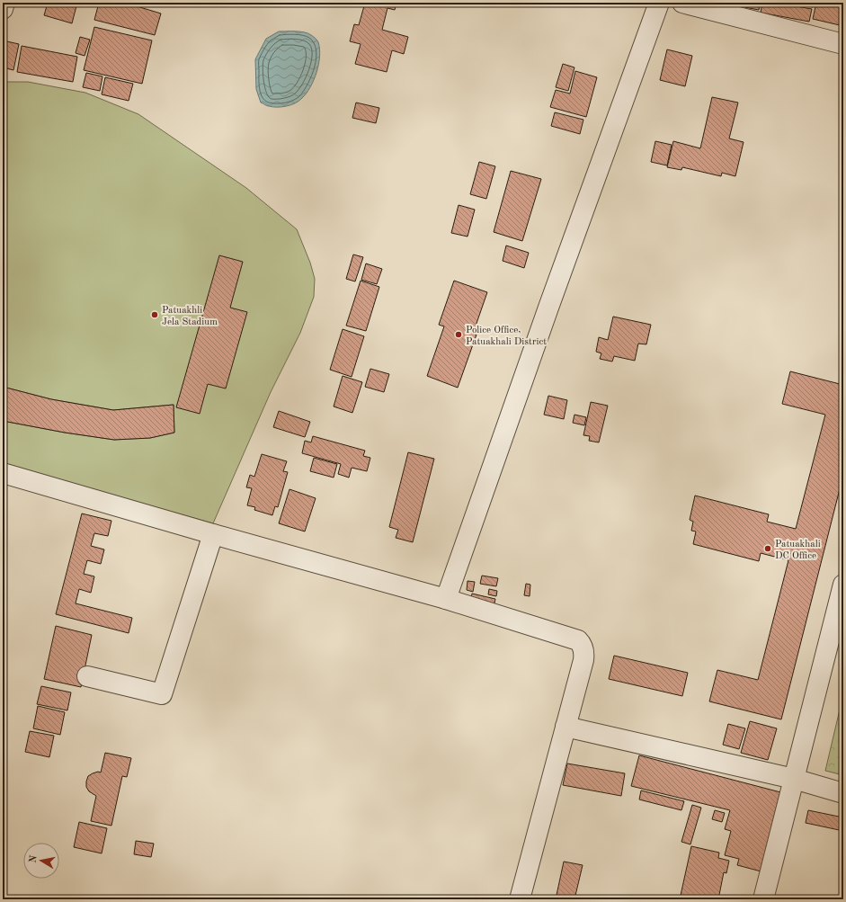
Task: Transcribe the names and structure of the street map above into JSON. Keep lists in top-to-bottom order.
{
  "places": ["Patuakhli Jela Stadium", "Police Office, Patuakhali District", "Patuakhali DC Office"],
  "north": "left"
}
